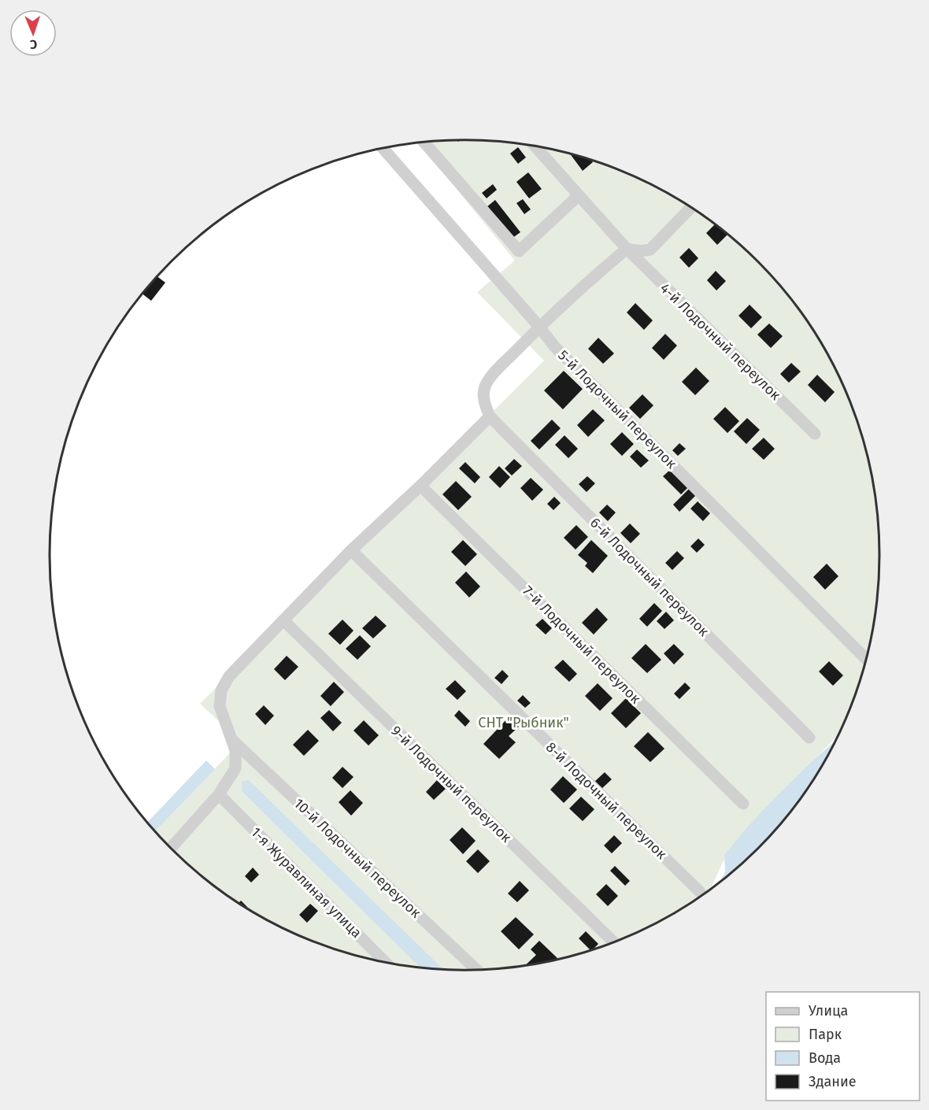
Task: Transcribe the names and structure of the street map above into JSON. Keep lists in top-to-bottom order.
{
  "streets": {
    "street": [
      "4-й Лодочный переулок",
      "5-й Лодочный переулок",
      "6-й Лодочный переулок",
      "7-й Лодочный переулок",
      "9-й Лодочный переулок",
      "8-й Лодочный переулок",
      "10-й Лодочный переулок",
      "1-я Журавлиная улица"
    ]
  },
  "parks": ["СНТ \"Рыбник\""],
  "legend": [
    "Улица",
    "Парк",
    "Вода",
    "Здание"
  ],
  "north": "bottom"
}
